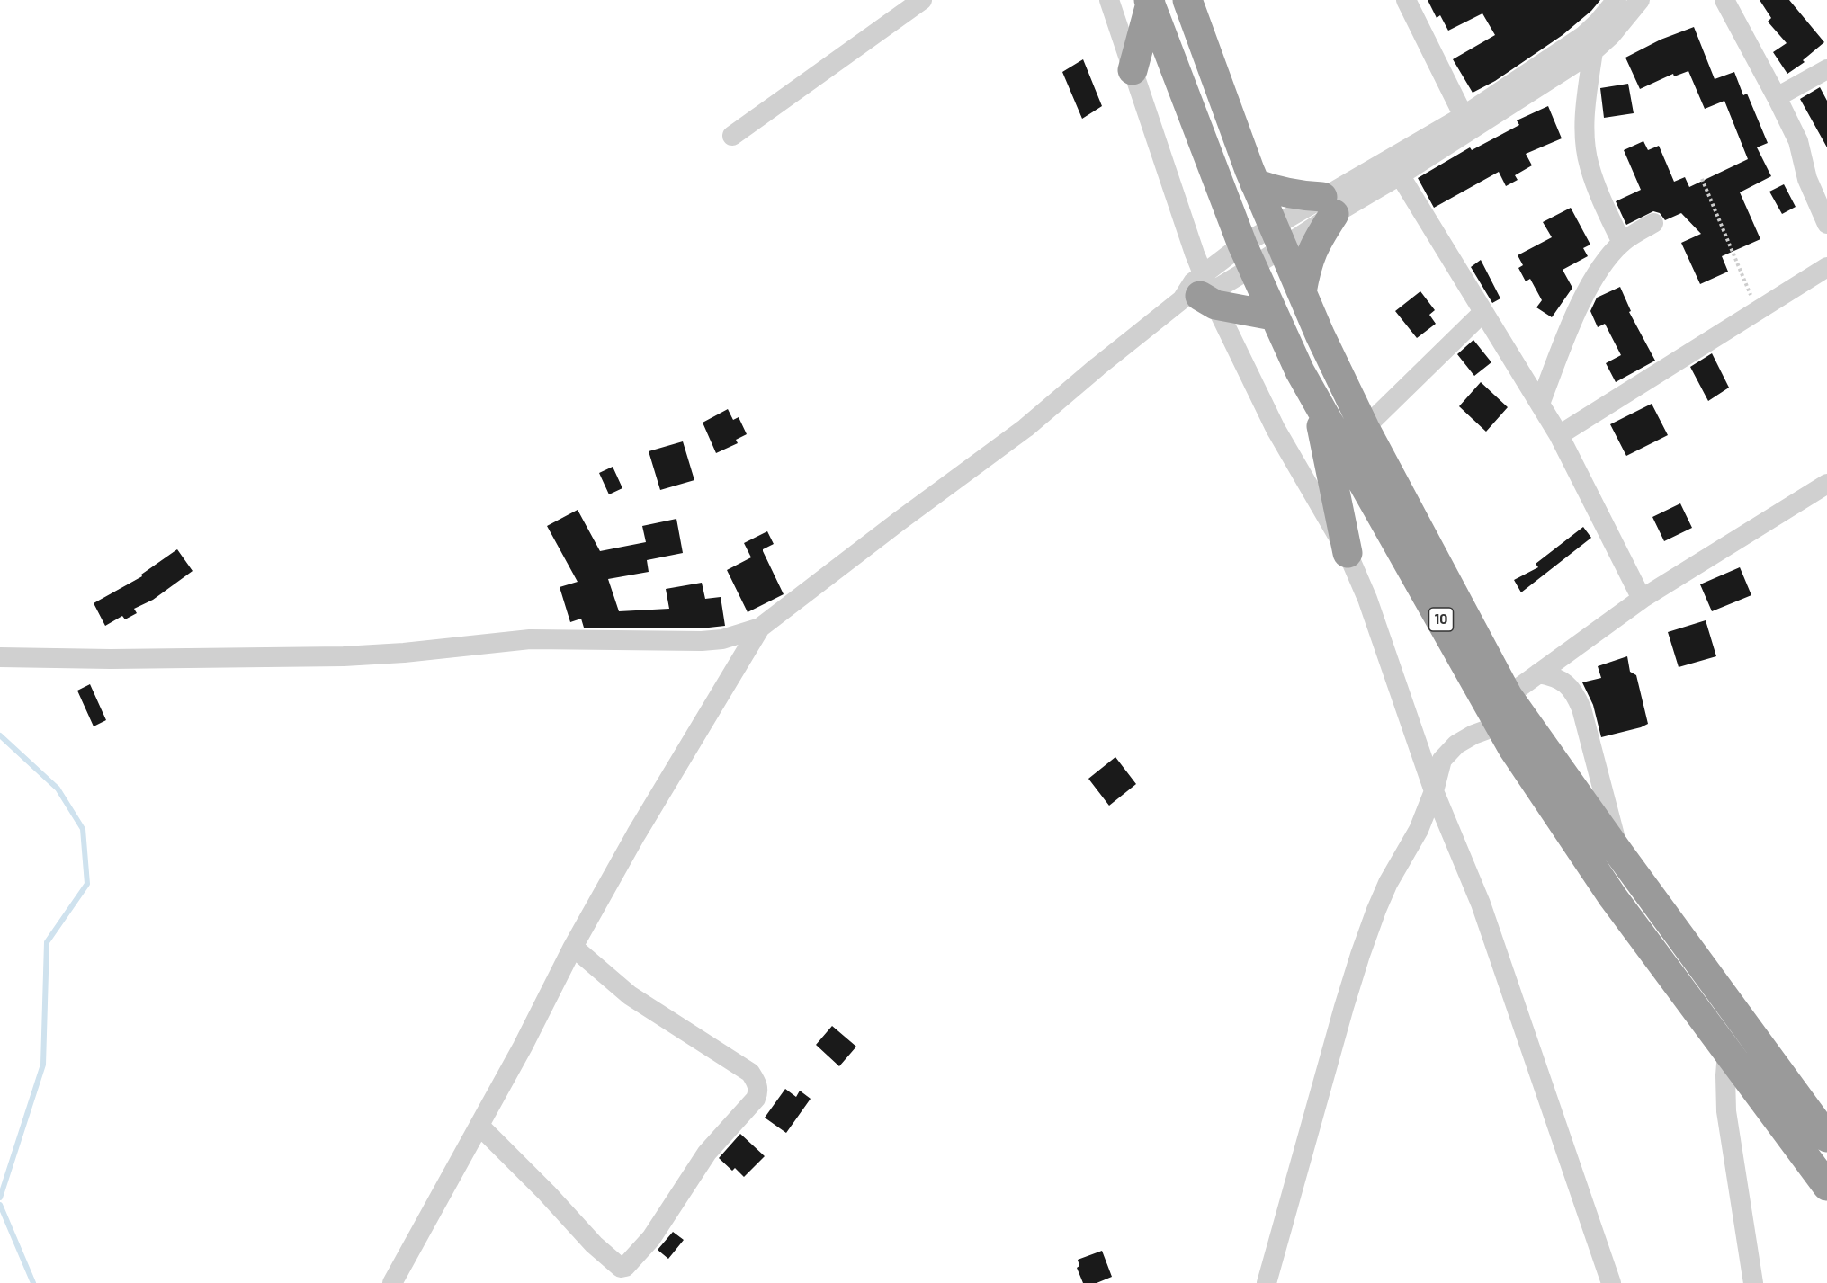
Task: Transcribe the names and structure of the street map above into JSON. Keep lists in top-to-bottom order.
{
  "streets": {
    "highway": ["10"]
  }
}
